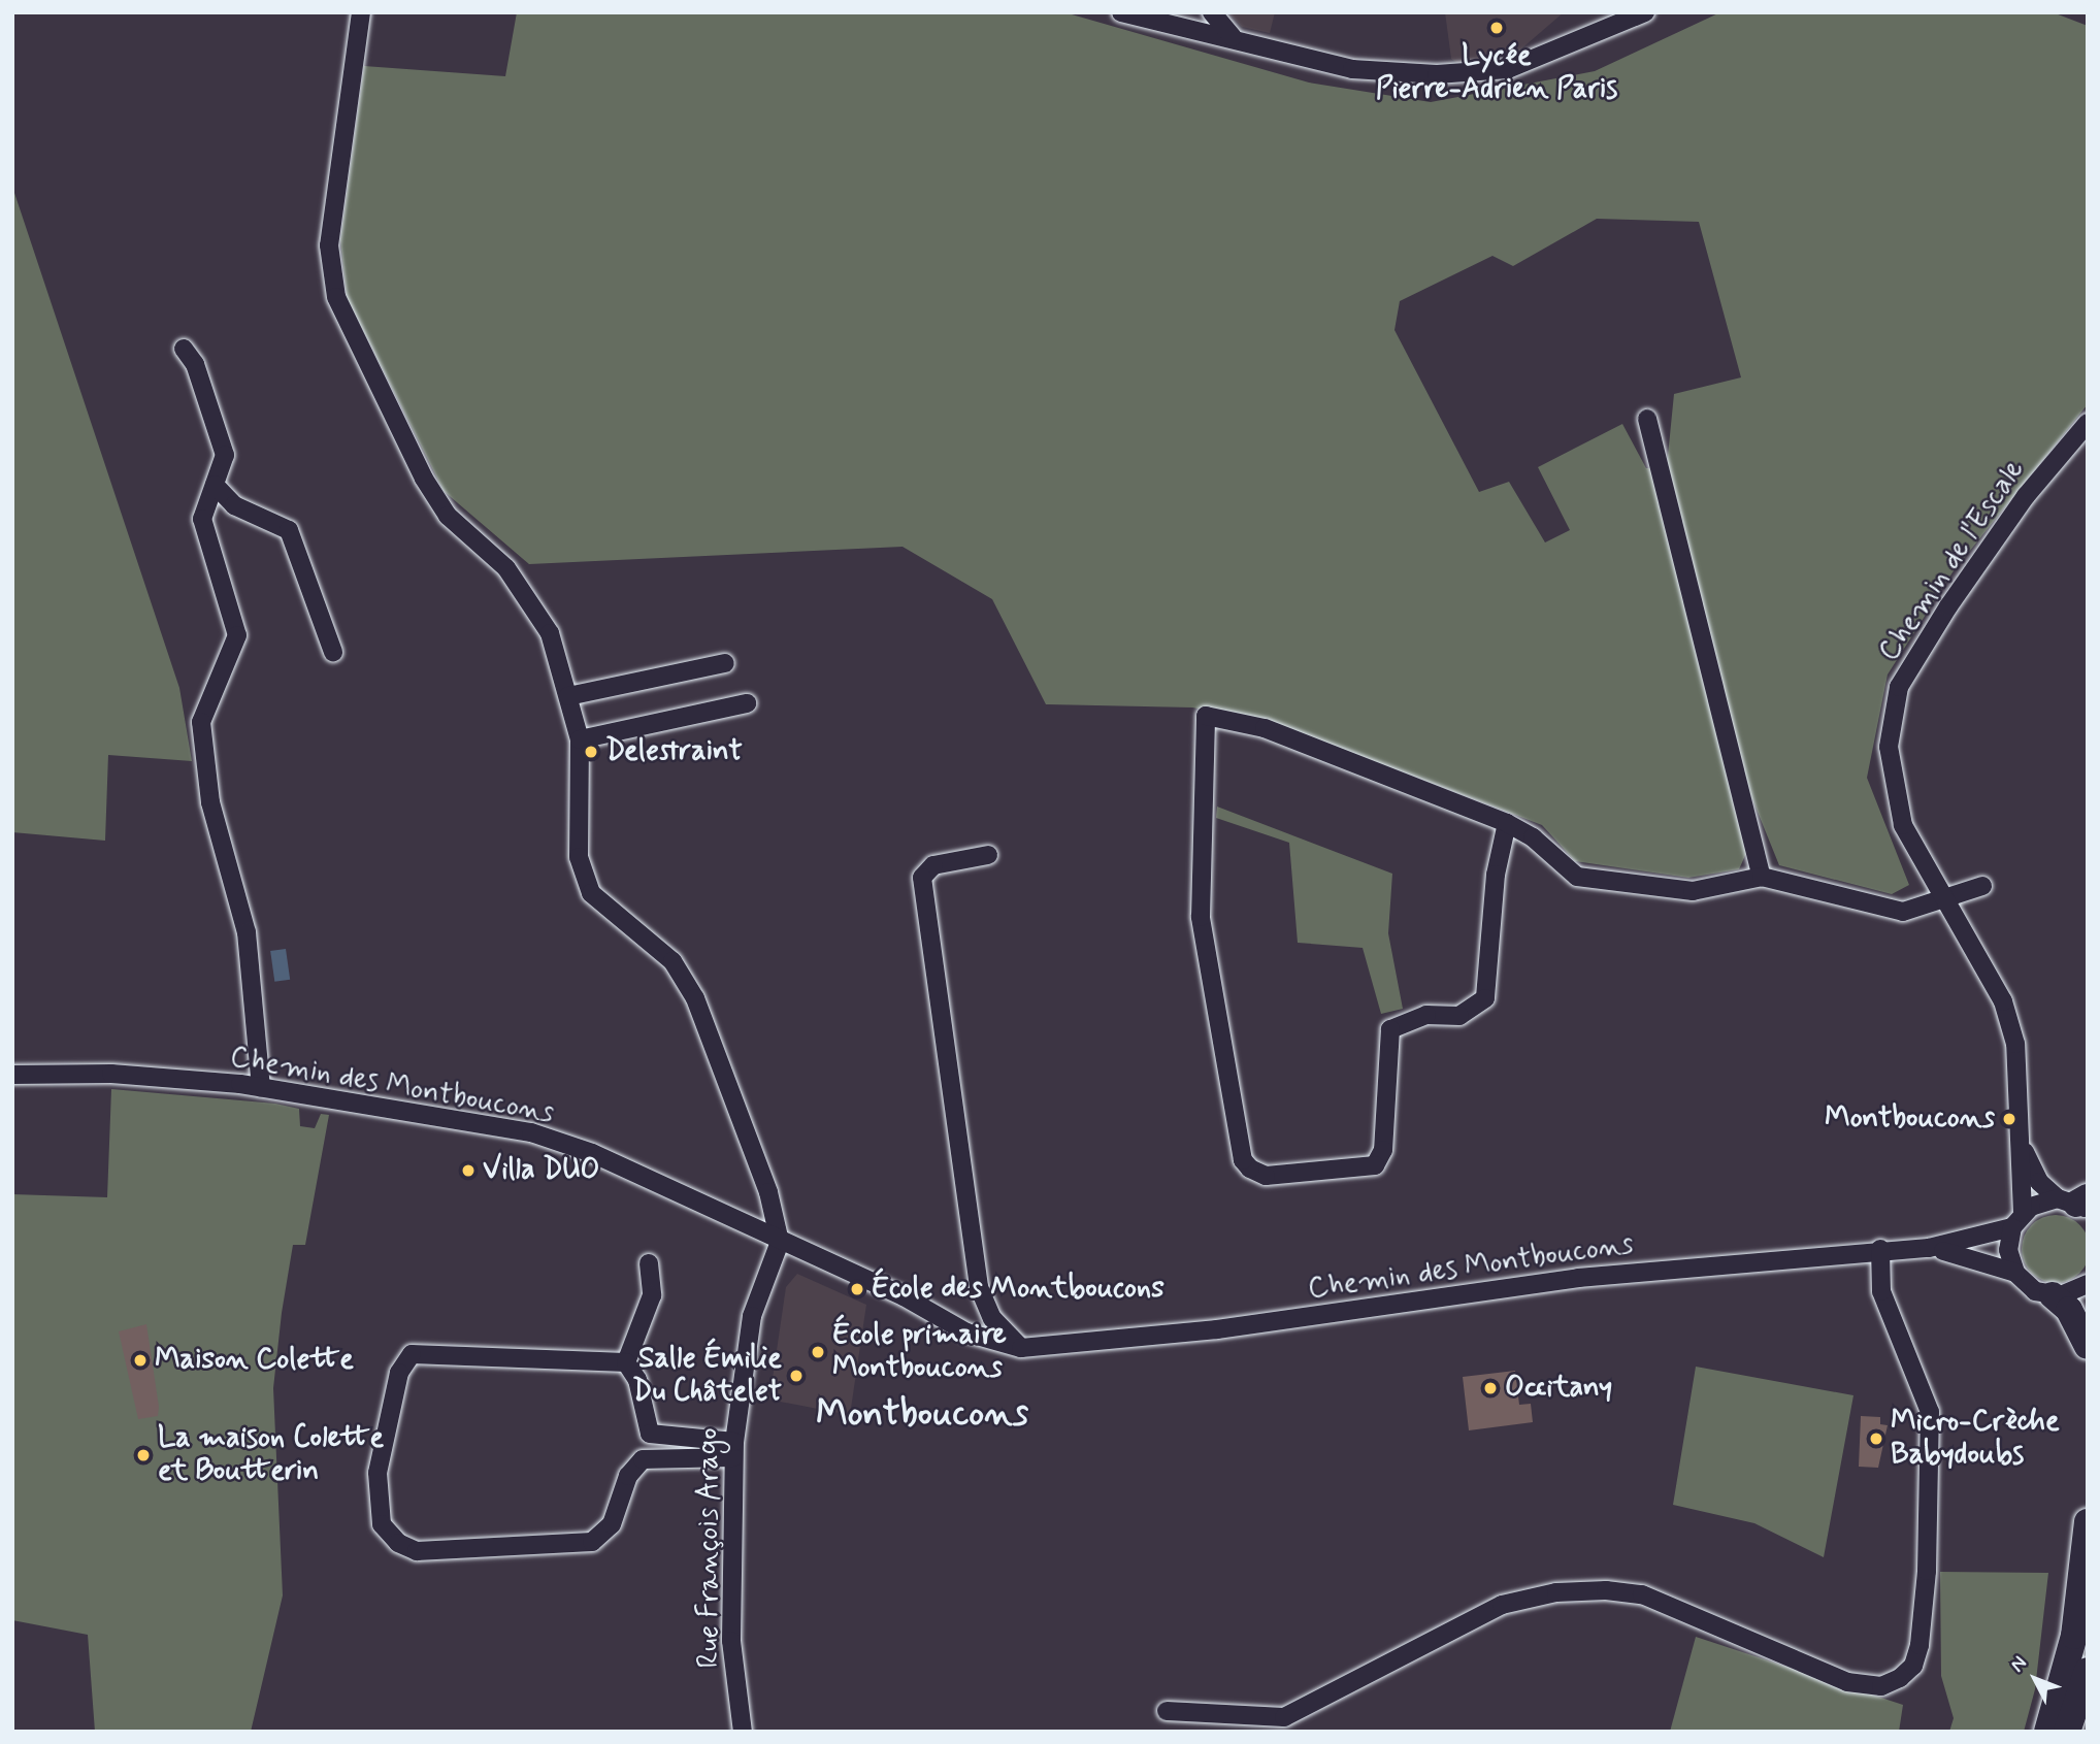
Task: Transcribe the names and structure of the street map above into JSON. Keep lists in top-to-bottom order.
{
  "streets": {
    "street": ["Chemin de l'Escale", "Chemin des Montboucons", "Rue François Arago"]
  },
  "crossings": [
    ["Chemin de l'Escale", "Chemin des Montboucons"],
    ["Chemin des Montboucons", "Rue François Arago"]
  ],
  "districts": ["Montboucons"],
  "places": [
    "Lycée Pierre-Adrien Paris",
    "Delestraint",
    "Montboucons",
    "Villa DUO",
    "École des Montboucons",
    "École primaire Montboucons",
    "Maison Colette",
    "Salle Émilie Du Châtelet",
    "Occitany",
    "Micro-Crèche Babydoubs",
    "La maison Colette et Boutterin"
  ],
  "north": "top left"
}
